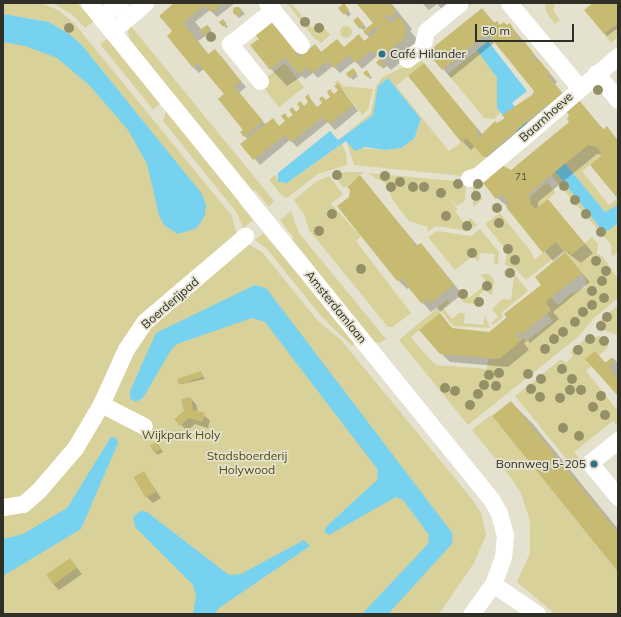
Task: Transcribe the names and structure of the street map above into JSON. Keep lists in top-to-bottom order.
{
  "streets": {
    "street": ["Baarnhoeve", "Boerderijpad", "Amsterdamlaan"]
  },
  "parks": ["Wijkpark Holy", "Stadsboerderij Holywood"],
  "places": ["Café Hilander", "Bonnweg 5-205"],
  "house_numbers": ["71"],
  "scale_bar": "50 m"
}
